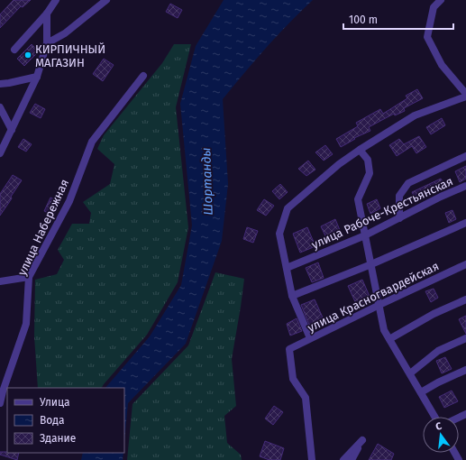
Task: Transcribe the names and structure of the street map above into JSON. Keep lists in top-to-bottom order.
{
  "streets": {
    "street": ["улица Рабоче-Крестьянская", "улица Набережная", "улица Красногвардейская"]
  },
  "water": ["Шортанды"],
  "places": ["КИРПИЧНЫЙ МАГАЗИН"],
  "legend": ["Улица", "Вода", "Здание"],
  "scale_bar": "100 m",
  "north": "top"
}
